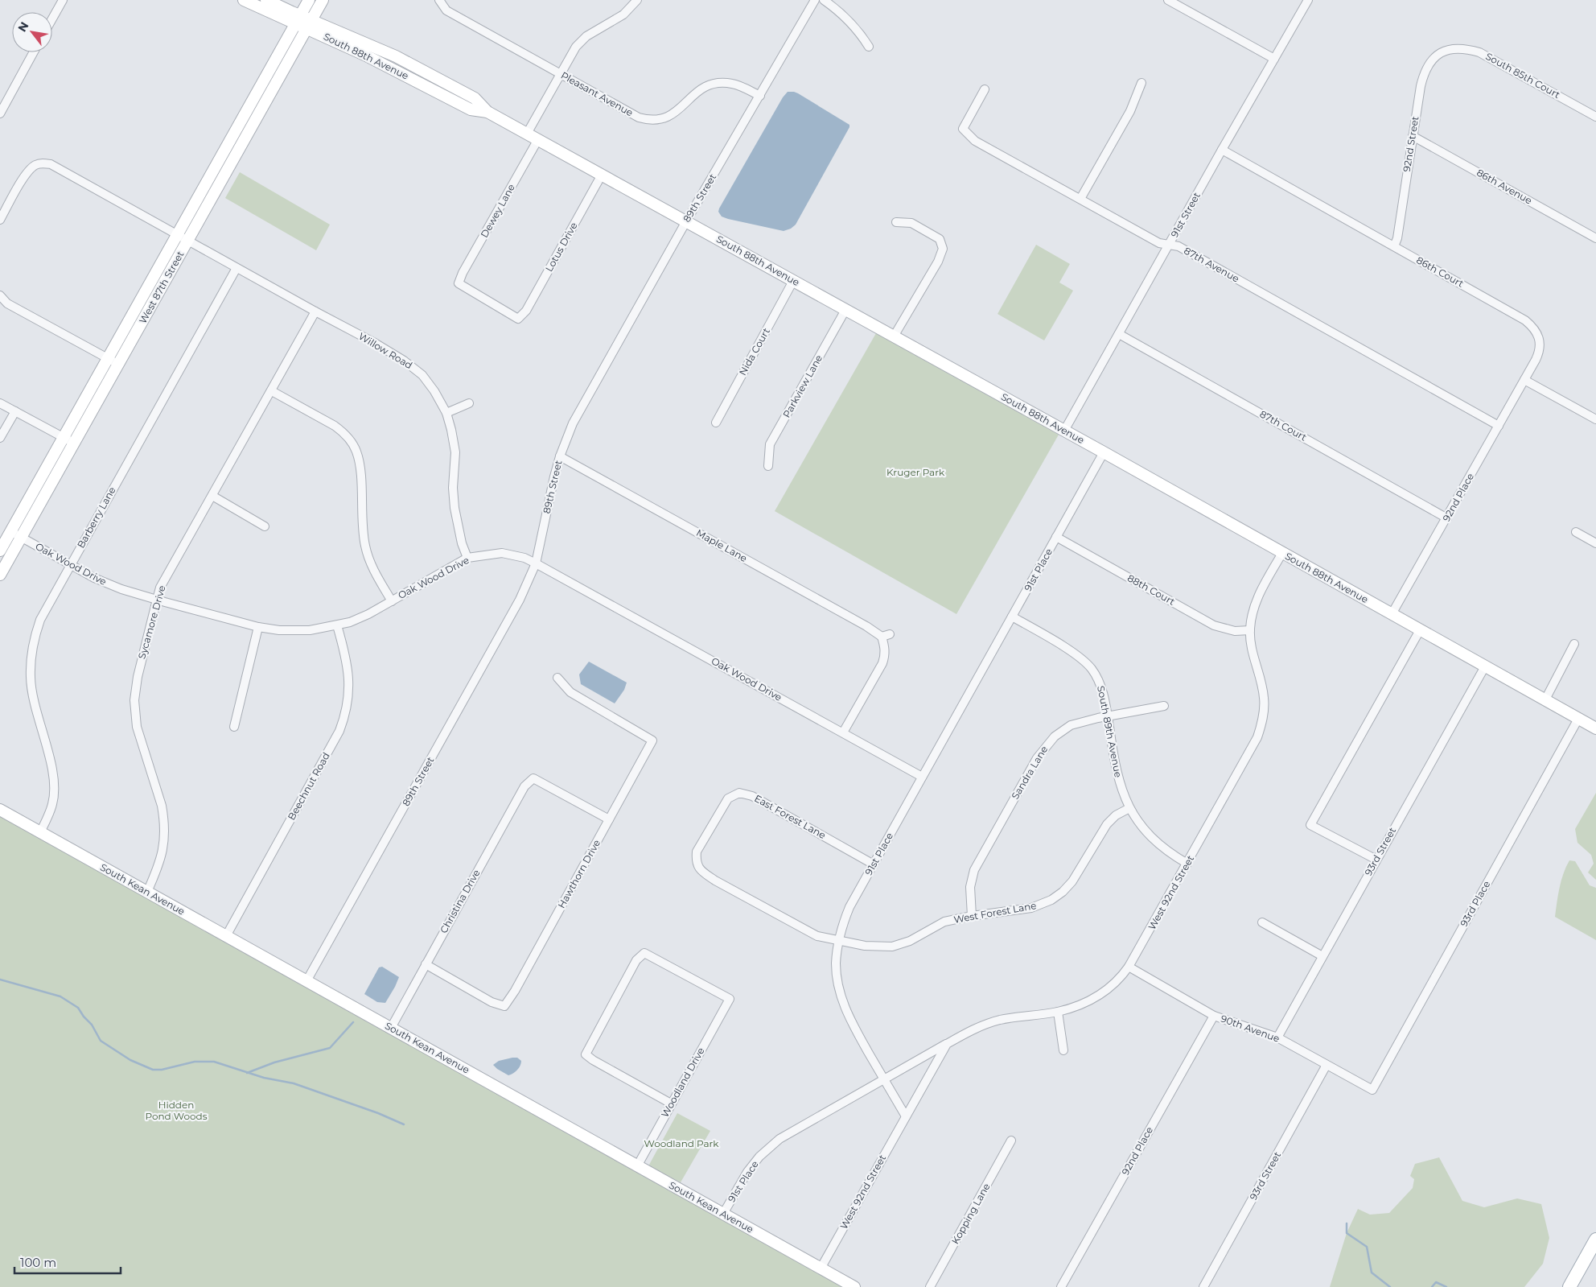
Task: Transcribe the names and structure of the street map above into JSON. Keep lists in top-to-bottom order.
{
  "streets": {
    "street": [
      "South 88th Avenue",
      "South 85th Court",
      "Pleasant Avenue",
      "92nd Street",
      "86th Avenue",
      "89th Street",
      "Dewey Lane",
      "91st Street",
      "Lotus Drive",
      "87th Avenue",
      "86th Court",
      "West 87th Street",
      "Willow Road",
      "Nida Court",
      "Parkview Lane",
      "87th Court",
      "92nd Place",
      "Barberry Lane",
      "Maple Lane",
      "Oak Wood Drive",
      "91st Place",
      "88th Court",
      "Sycamore Drive",
      "South 89th Avenue",
      "Sandra Lane",
      "Beechnut Road",
      "East Forest Lane",
      "93rd Street",
      "Hawthorn Drive",
      "South Kean Avenue",
      "West 92nd Street",
      "Christina Drive",
      "93rd Place",
      "West Forest Lane",
      "90th Avenue",
      "Woodland Drive",
      "Kopping Lane"
    ]
  },
  "crossings": [
    ["South 88th Avenue", "89th Street"],
    ["South 88th Avenue", "Dewey Lane"],
    ["South 88th Avenue", "91st Street"],
    ["South 88th Avenue", "Lotus Drive"],
    ["South 88th Avenue", "West 87th Street"],
    ["South 88th Avenue", "Nida Court"],
    ["South 88th Avenue", "Parkview Lane"],
    ["South 88th Avenue", "92nd Place"],
    ["South 88th Avenue", "91st Place"],
    ["South 88th Avenue", "93rd Street"],
    ["South 88th Avenue", "West 92nd Street"],
    ["South 88th Avenue", "93rd Place"],
    ["South 85th Court", "92nd Street"],
    ["Pleasant Avenue", "89th Street"],
    ["92nd Street", "86th Avenue"],
    ["92nd Street", "86th Court"],
    ["89th Street", "Maple Lane"],
    ["89th Street", "Oak Wood Drive"],
    ["89th Street", "South Kean Avenue"],
    ["Dewey Lane", "Lotus Drive"],
    ["91st Street", "87th Avenue"],
    ["91st Street", "86th Court"],
    ["91st Street", "87th Court"],
    ["87th Avenue", "92nd Place"],
    ["86th Court", "92nd Place"],
    ["West 87th Street", "Willow Road"],
    ["West 87th Street", "Oak Wood Drive"],
    ["Willow Road", "Barberry Lane"],
    ["Willow Road", "Oak Wood Drive"],
    ["Willow Road", "Sycamore Drive"],
    ["87th Court", "92nd Place"],
    ["92nd Place", "90th Avenue"],
    ["Barberry Lane", "Oak Wood Drive"],
    ["Barberry Lane", "South Kean Avenue"],
    ["Maple Lane", "Oak Wood Drive"],
    ["Oak Wood Drive", "91st Place"],
    ["Oak Wood Drive", "Sycamore Drive"],
    ["Oak Wood Drive", "Beechnut Road"],
    ["91st Place", "88th Court"],
    ["91st Place", "South 89th Avenue"],
    ["91st Place", "East Forest Lane"],
    ["91st Place", "South Kean Avenue"],
    ["91st Place", "West Forest Lane"],
    ["88th Court", "West 92nd Street"],
    ["Sycamore Drive", "South Kean Avenue"],
    ["South 89th Avenue", "Sandra Lane"],
    ["South 89th Avenue", "West 92nd Street"],
    ["South 89th Avenue", "West Forest Lane"],
    ["Sandra Lane", "West Forest Lane"],
    ["Beechnut Road", "South Kean Avenue"],
    ["East Forest Lane", "West Forest Lane"],
    ["93rd Street", "90th Avenue"],
    ["Hawthorn Drive", "Christina Drive"],
    ["South Kean Avenue", "West 92nd Street"],
    ["South Kean Avenue", "Christina Drive"],
    ["South Kean Avenue", "Woodland Drive"],
    ["West 92nd Street", "90th Avenue"],
    ["93rd Place", "90th Avenue"]
  ],
  "parks": ["Kruger Park", "Hidden Pond Woods", "Woodland Park"],
  "scale_bar": "100 m",
  "north": "top left"
}
